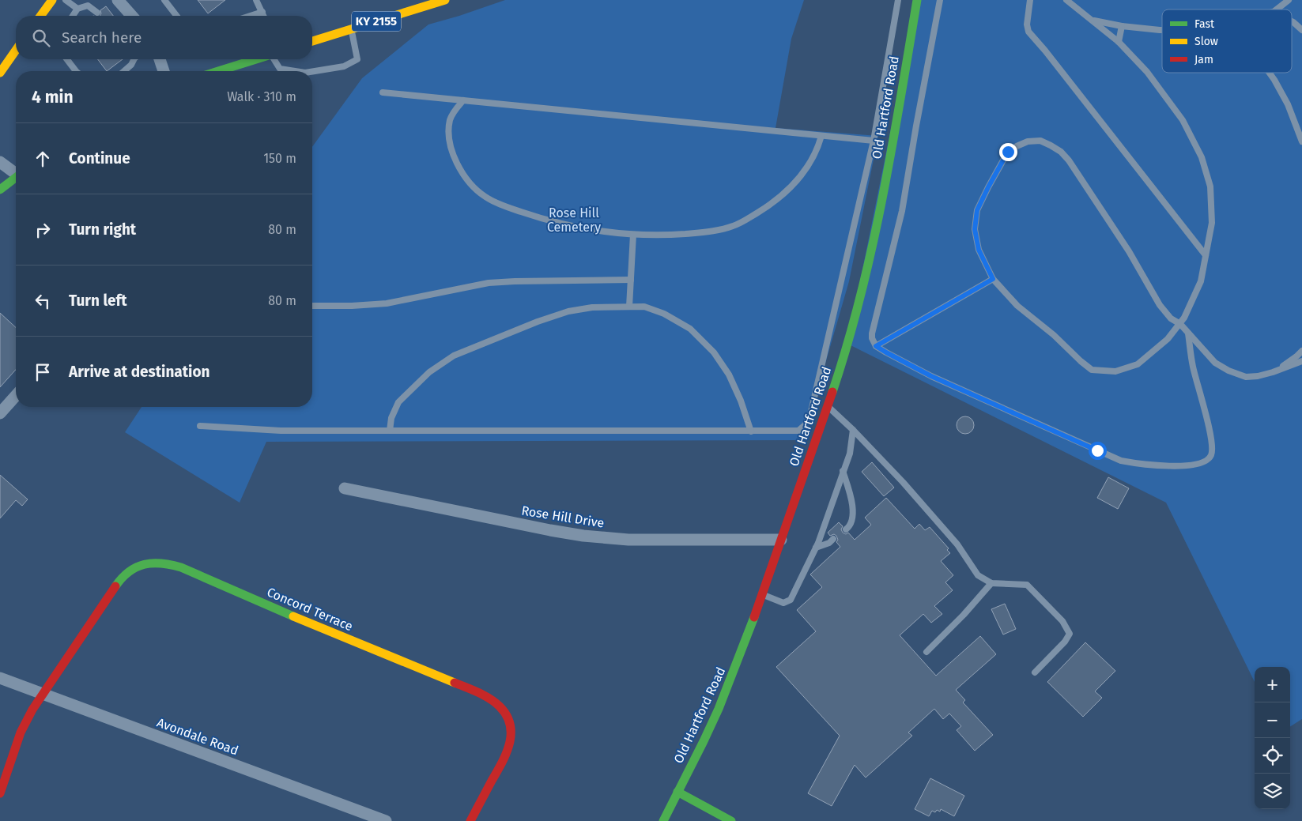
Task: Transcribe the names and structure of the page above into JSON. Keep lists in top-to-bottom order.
{
  "streets": {
    "main road": ["KY 2155", "Old Hartford Road", "Concord Terrace"],
    "street": ["Rose Hill Drive", "Avondale Road"]
  },
  "crossings": [
    ["Old Hartford Road", "Rose Hill Drive"],
    ["Concord Terrace", "Avondale Road"]
  ],
  "parks": ["Rose Hill Cemetery"],
  "legend": ["Fast", "Slow", "Jam"],
  "page": {
    "search": "Search here",
    "heading": ["4 min", "Walk · 310 m"],
    "list": [
      ["Continue", "150 m"],
      ["Turn right", "80 m"],
      ["Turn left", "80 m"],
      "Arrive at destination"
    ],
    "map_buttons": ["+", "−"]
  }
}
